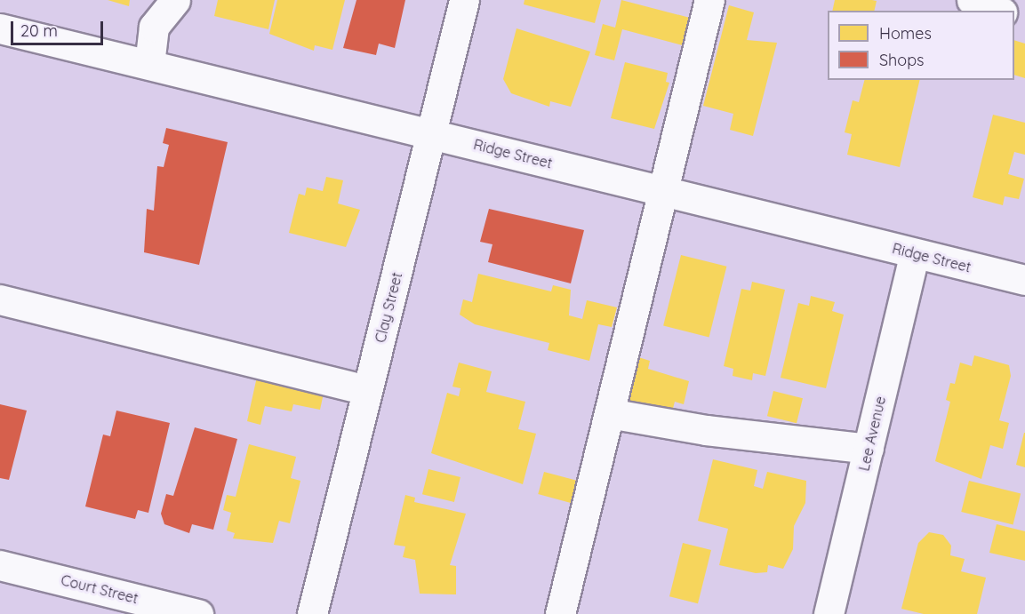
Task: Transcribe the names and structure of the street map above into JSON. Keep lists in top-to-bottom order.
{
  "streets": {
    "street": [
      "Ridge Street",
      "Clay Street",
      "Lee Avenue",
      "Court Street"
    ]
  },
  "crossings": [
    ["Ridge Street", "Clay Street"],
    ["Ridge Street", "Lee Avenue"]
  ],
  "legend": ["Homes", "Shops"],
  "scale_bar": "20 m"
}
